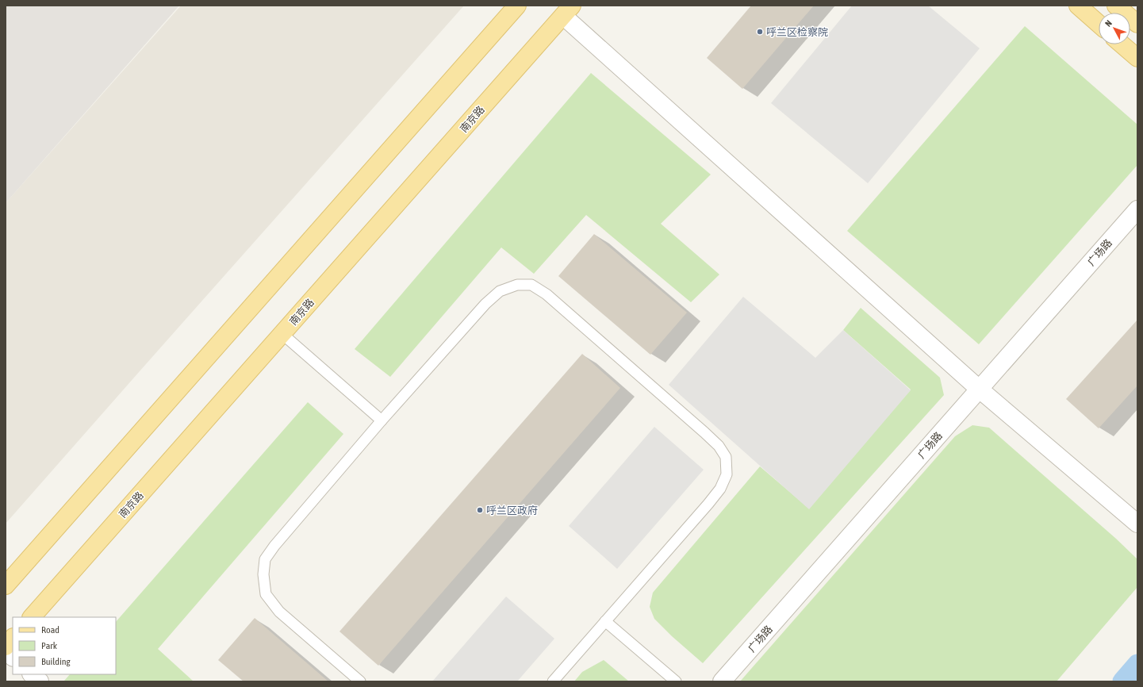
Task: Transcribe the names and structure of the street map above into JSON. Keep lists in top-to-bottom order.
{
  "streets": {
    "main road": ["南京路"],
    "street": ["广场路"]
  },
  "places": ["呼兰区检察院", "呼兰区政府"],
  "legend": ["Road", "Park", "Building"],
  "north": "top left"
}
